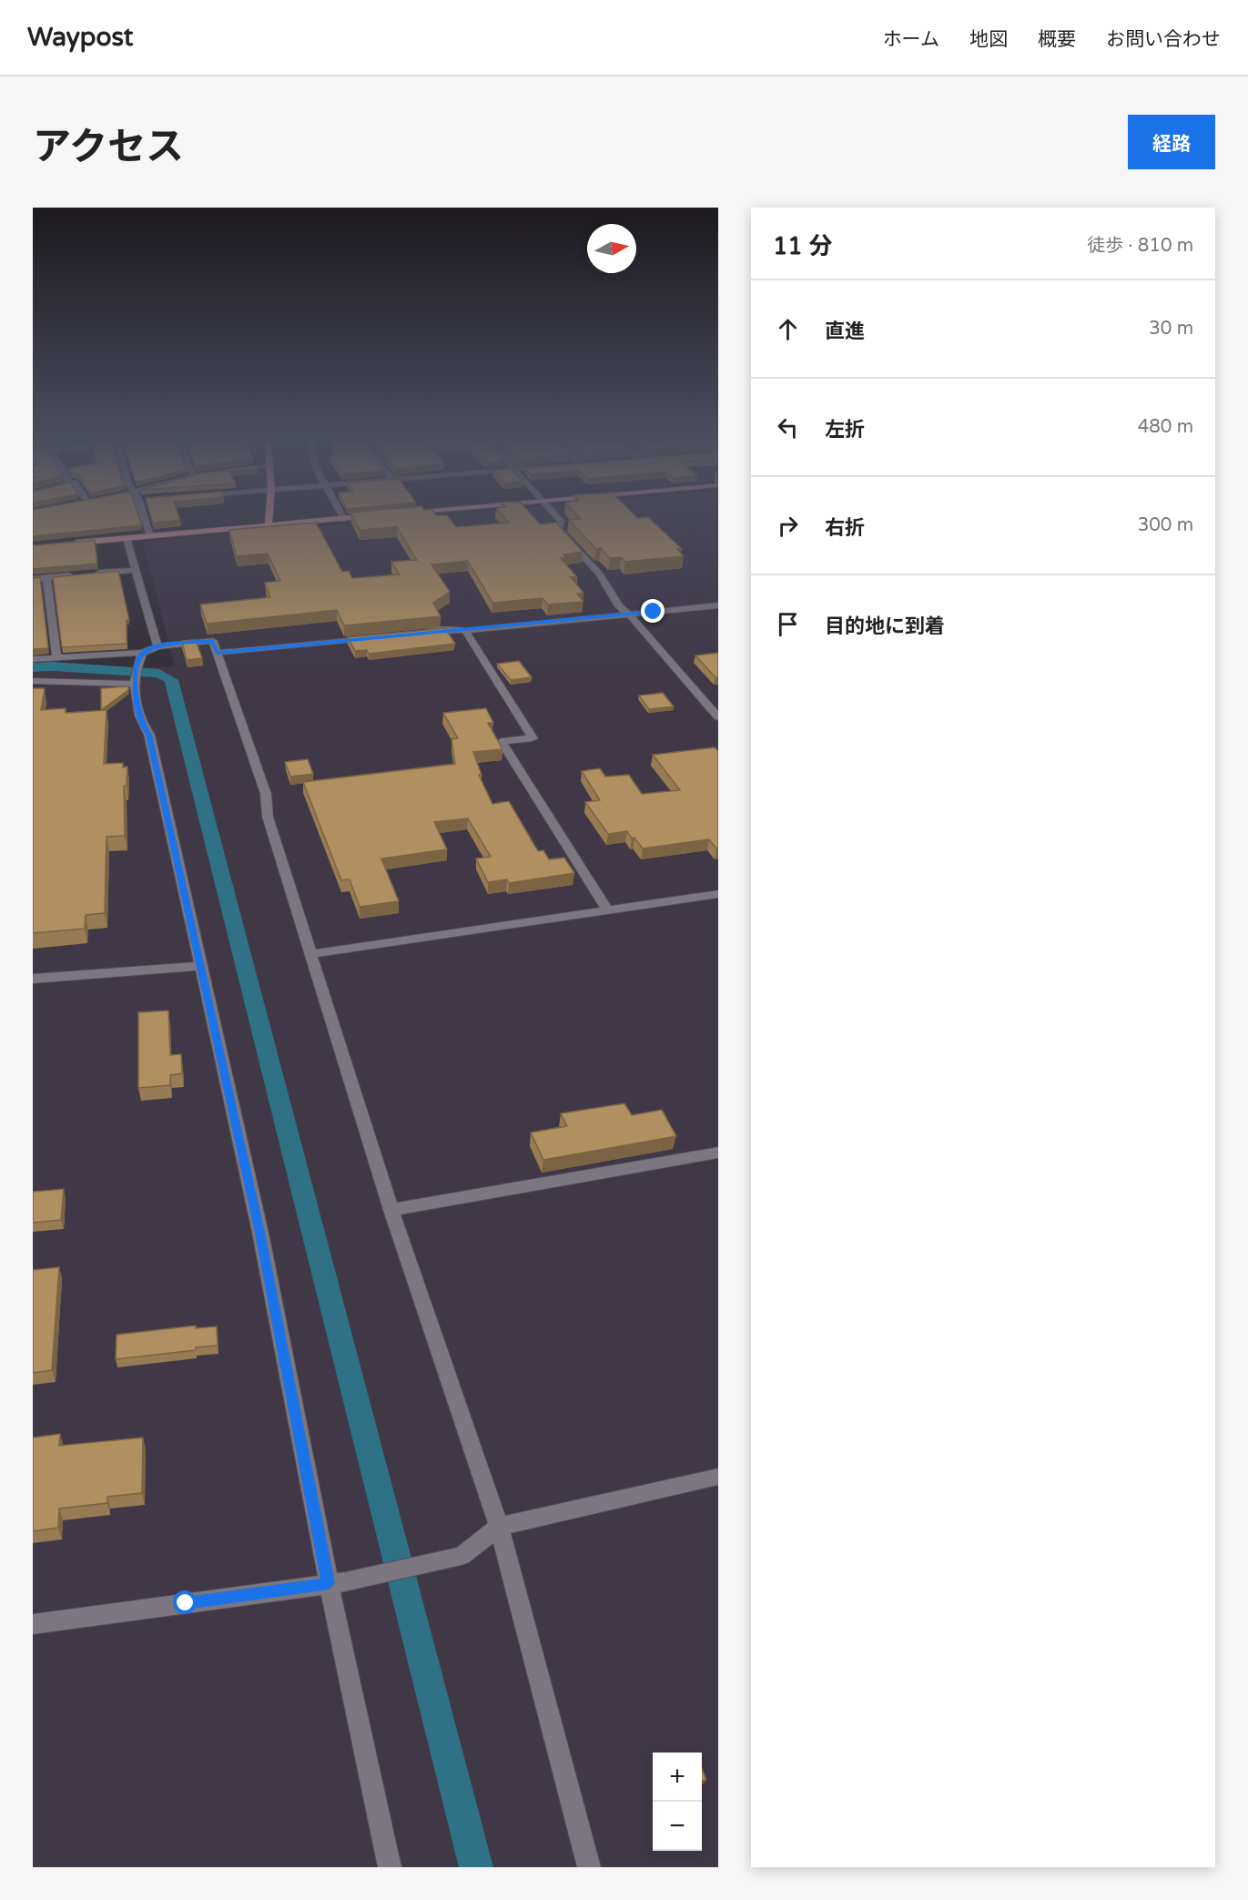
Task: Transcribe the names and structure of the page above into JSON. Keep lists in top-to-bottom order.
{
  "north": "right",
  "page": {
    "header": "Waypost",
    "nav": [
      "ホーム",
      "地図",
      "概要",
      "お問い合わせ"
    ],
    "title": "アクセス",
    "buttons": "経路",
    "heading": ["11 分", "徒歩 · 810 m"],
    "list": [
      ["直進", "30 m"],
      ["左折", "480 m"],
      ["右折", "300 m"],
      "目的地に到着"
    ],
    "map_buttons": ["+", "−"]
  }
}
